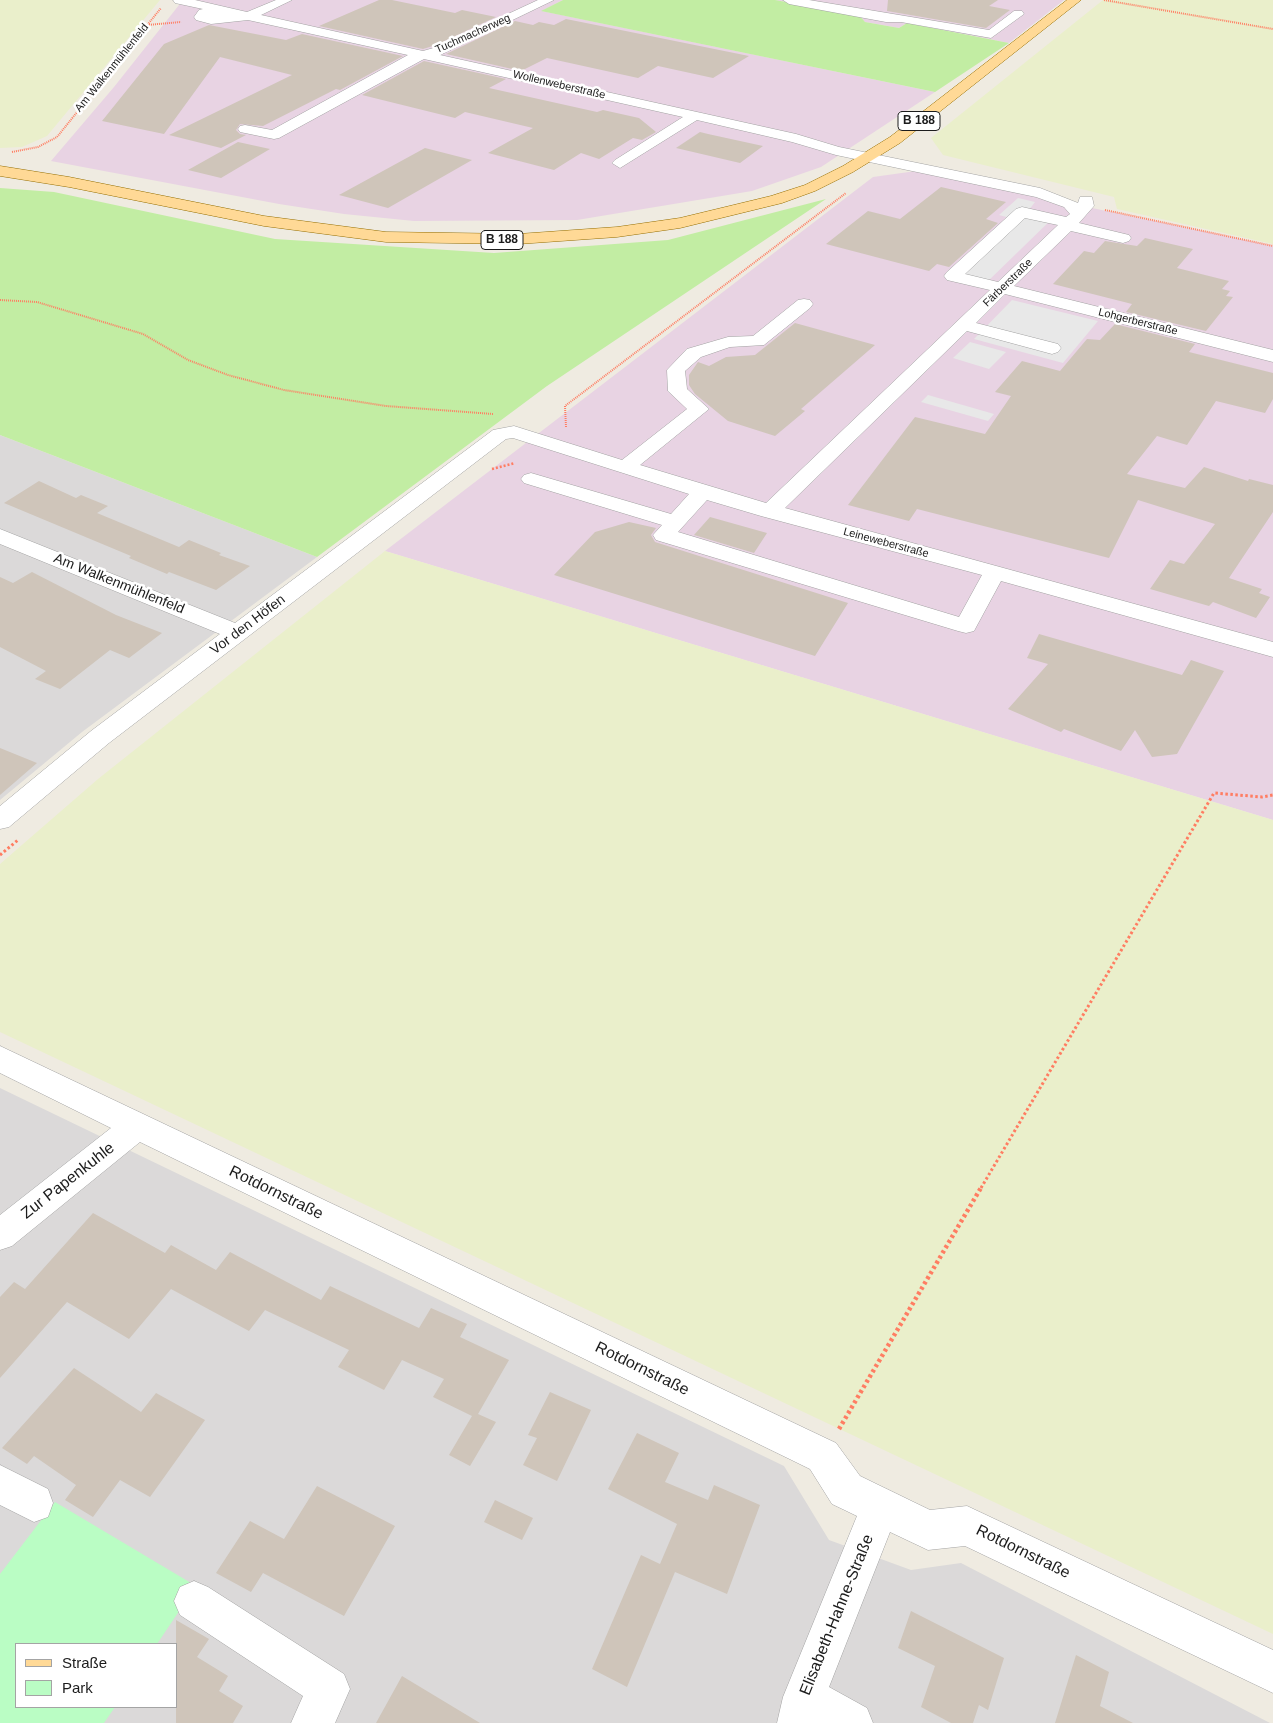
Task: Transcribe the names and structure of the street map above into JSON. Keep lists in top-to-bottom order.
{
  "streets": {
    "main road": ["B 188"],
    "street": [
      "Tuchmacherweg",
      "Am Walkenmühlenfeld",
      "Wollenweberstraße",
      "Färberstraße",
      "Lohgerberstraße",
      "Leineweberstraße",
      "Vor den Höfen",
      "Zur Papenkuhle",
      "Rotdornstraße",
      "Elisabeth-Hahne-Straße"
    ]
  },
  "crossings": [
    ["Tuchmacherweg", "Wollenweberstraße"],
    ["Am Walkenmühlenfeld", "Vor den Höfen"],
    ["Wollenweberstraße", "B 188"],
    ["Wollenweberstraße", "Färberstraße"],
    ["Wollenweberstraße", "Lohgerberstraße"],
    ["Färberstraße", "Lohgerberstraße"],
    ["Färberstraße", "Leineweberstraße"],
    ["Leineweberstraße", "Vor den Höfen"],
    ["Zur Papenkuhle", "Rotdornstraße"],
    ["Rotdornstraße", "Elisabeth-Hahne-Straße"]
  ],
  "legend": ["Straße", "Park"]
}
